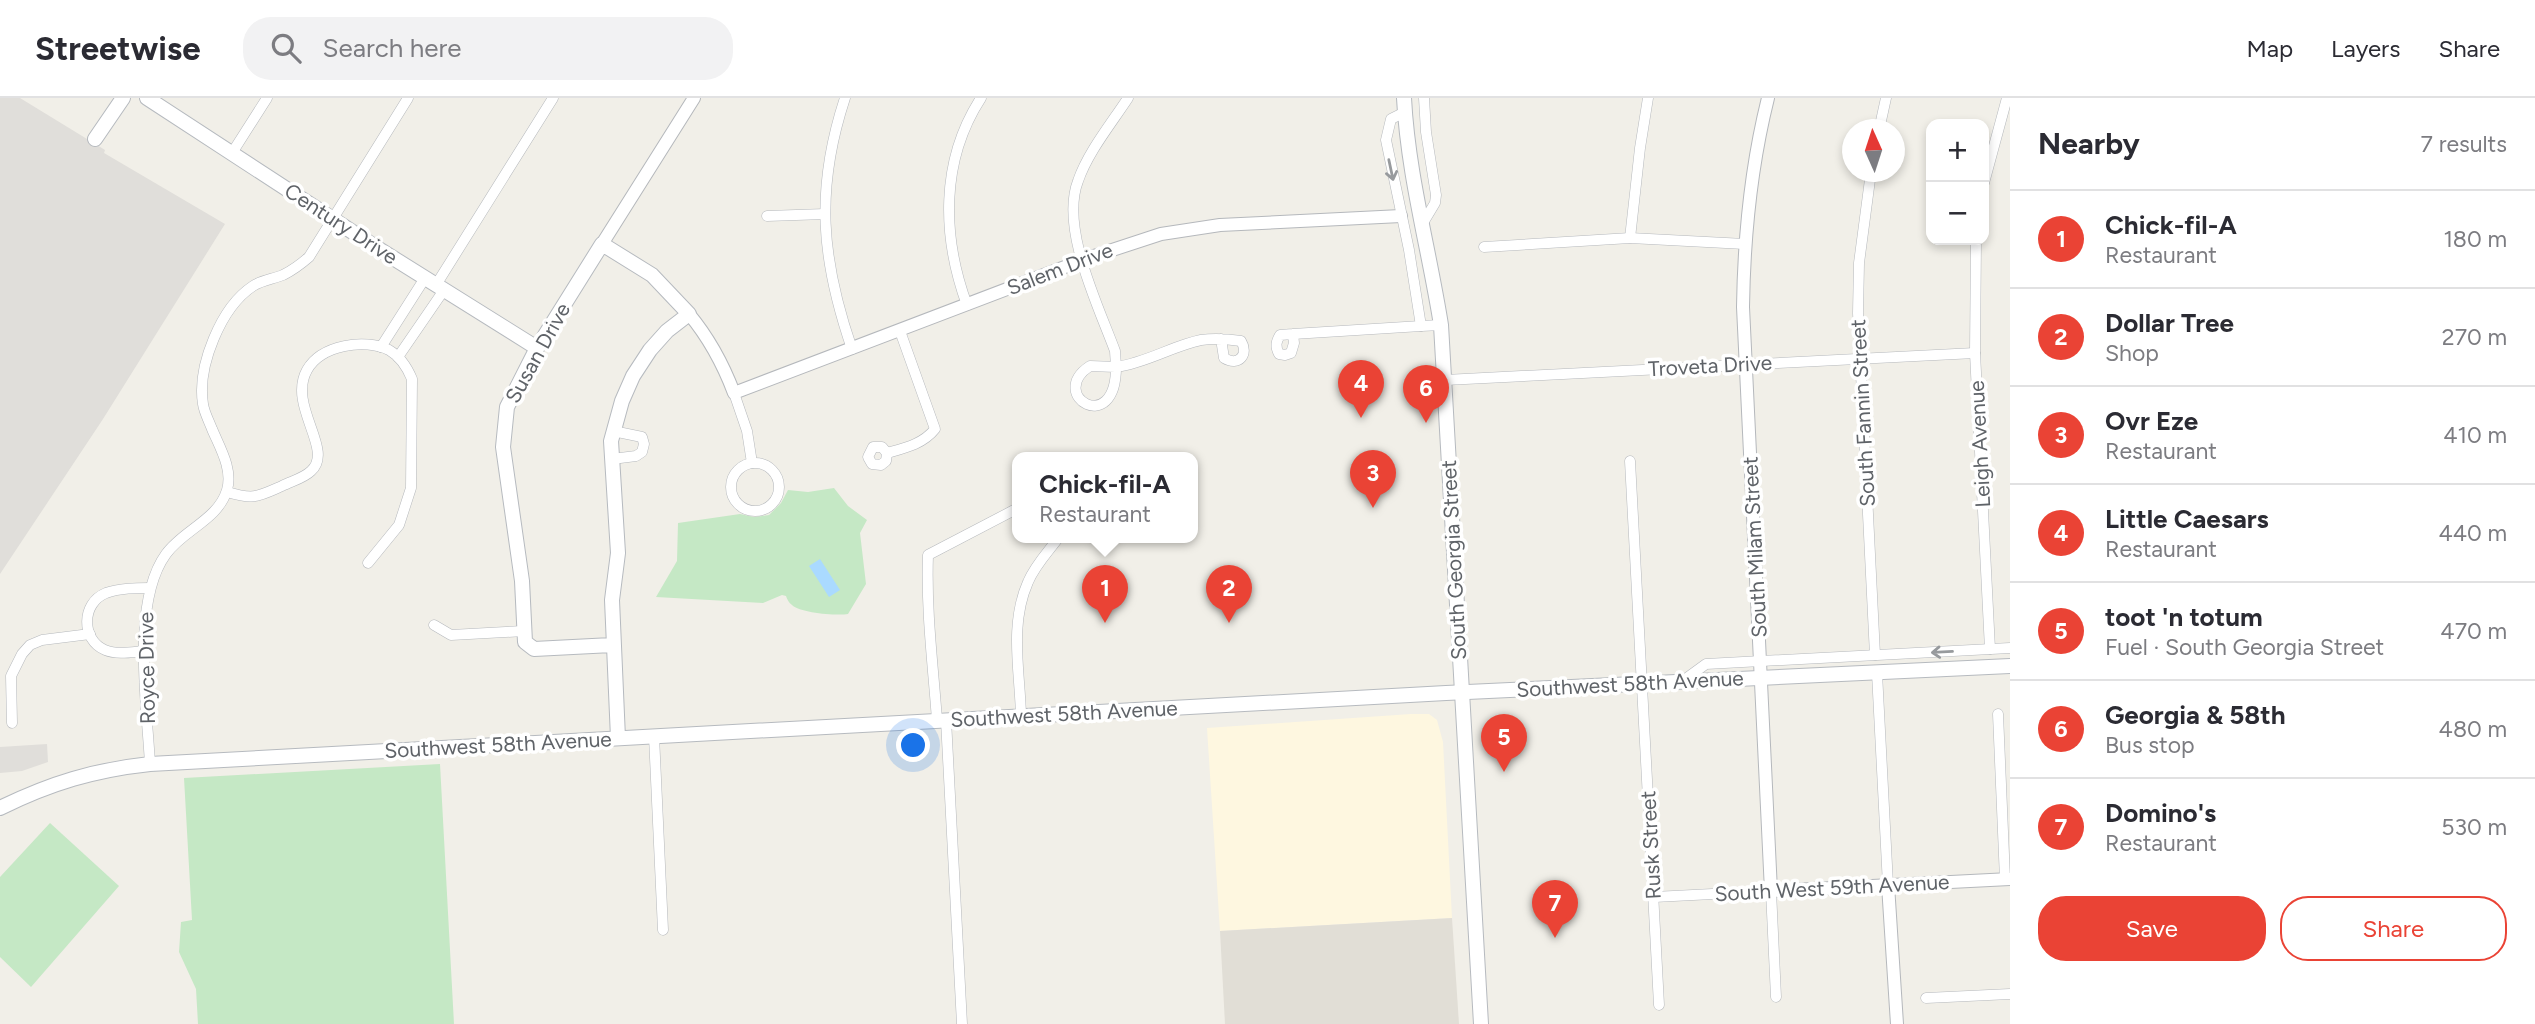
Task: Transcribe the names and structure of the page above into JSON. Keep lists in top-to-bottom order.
{
  "streets": {
    "main road": [
      "Century Drive",
      "Susan Drive",
      "South Georgia Street",
      "Southwest 58th Avenue"
    ],
    "street": [
      "Salem Drive",
      "Troveta Drive",
      "South Fannin Street",
      "Leigh Avenue",
      "South Milam Street",
      "Royce Drive",
      "Rusk Street",
      "South West 59th Avenue"
    ]
  },
  "crossings": [
    ["Century Drive", "Susan Drive"],
    ["Troveta Drive", "South Fannin Street"],
    ["Troveta Drive", "Leigh Avenue"],
    ["Troveta Drive", "South Milam Street"],
    ["Troveta Drive", "South Georgia Street"],
    ["South Milam Street", "Southwest 58th Avenue"],
    ["South Milam Street", "South West 59th Avenue"],
    ["South Georgia Street", "Southwest 58th Avenue"],
    ["Royce Drive", "Southwest 58th Avenue"],
    ["Southwest 58th Avenue", "Rusk Street"],
    ["Rusk Street", "South West 59th Avenue"]
  ],
  "north": "top",
  "page": {
    "header": "Streetwise",
    "search": "Search here",
    "nav": ["Map", "Layers", "Share"],
    "heading": ["Nearby", "7 results"],
    "map_buttons": ["+", "−"],
    "list": [
      {
        "mark": "1",
        "name": "Chick-fil-A",
        "note": "Restaurant",
        "value": "180 m"
      },
      {
        "mark": "2",
        "name": "Dollar Tree",
        "note": "Shop",
        "value": "270 m"
      },
      {
        "mark": "3",
        "name": "Ovr Eze",
        "note": "Restaurant",
        "value": "410 m"
      },
      {
        "mark": "4",
        "name": "Little Caesars",
        "note": "Restaurant",
        "value": "440 m"
      },
      {
        "mark": "5",
        "name": "toot 'n totum",
        "note": "Fuel · South Georgia Street",
        "value": "470 m"
      },
      {
        "mark": "6",
        "name": "Georgia & 58th",
        "note": "Bus stop",
        "value": "480 m"
      },
      {
        "mark": "7",
        "name": "Domino's",
        "note": "Restaurant",
        "value": "530 m"
      }
    ],
    "pins": [
      "4",
      "6",
      "3",
      "1",
      "2",
      "5",
      "7"
    ],
    "popup": ["Chick-fil-A", "Restaurant"],
    "buttons": ["Save", "Share"]
  }
}
